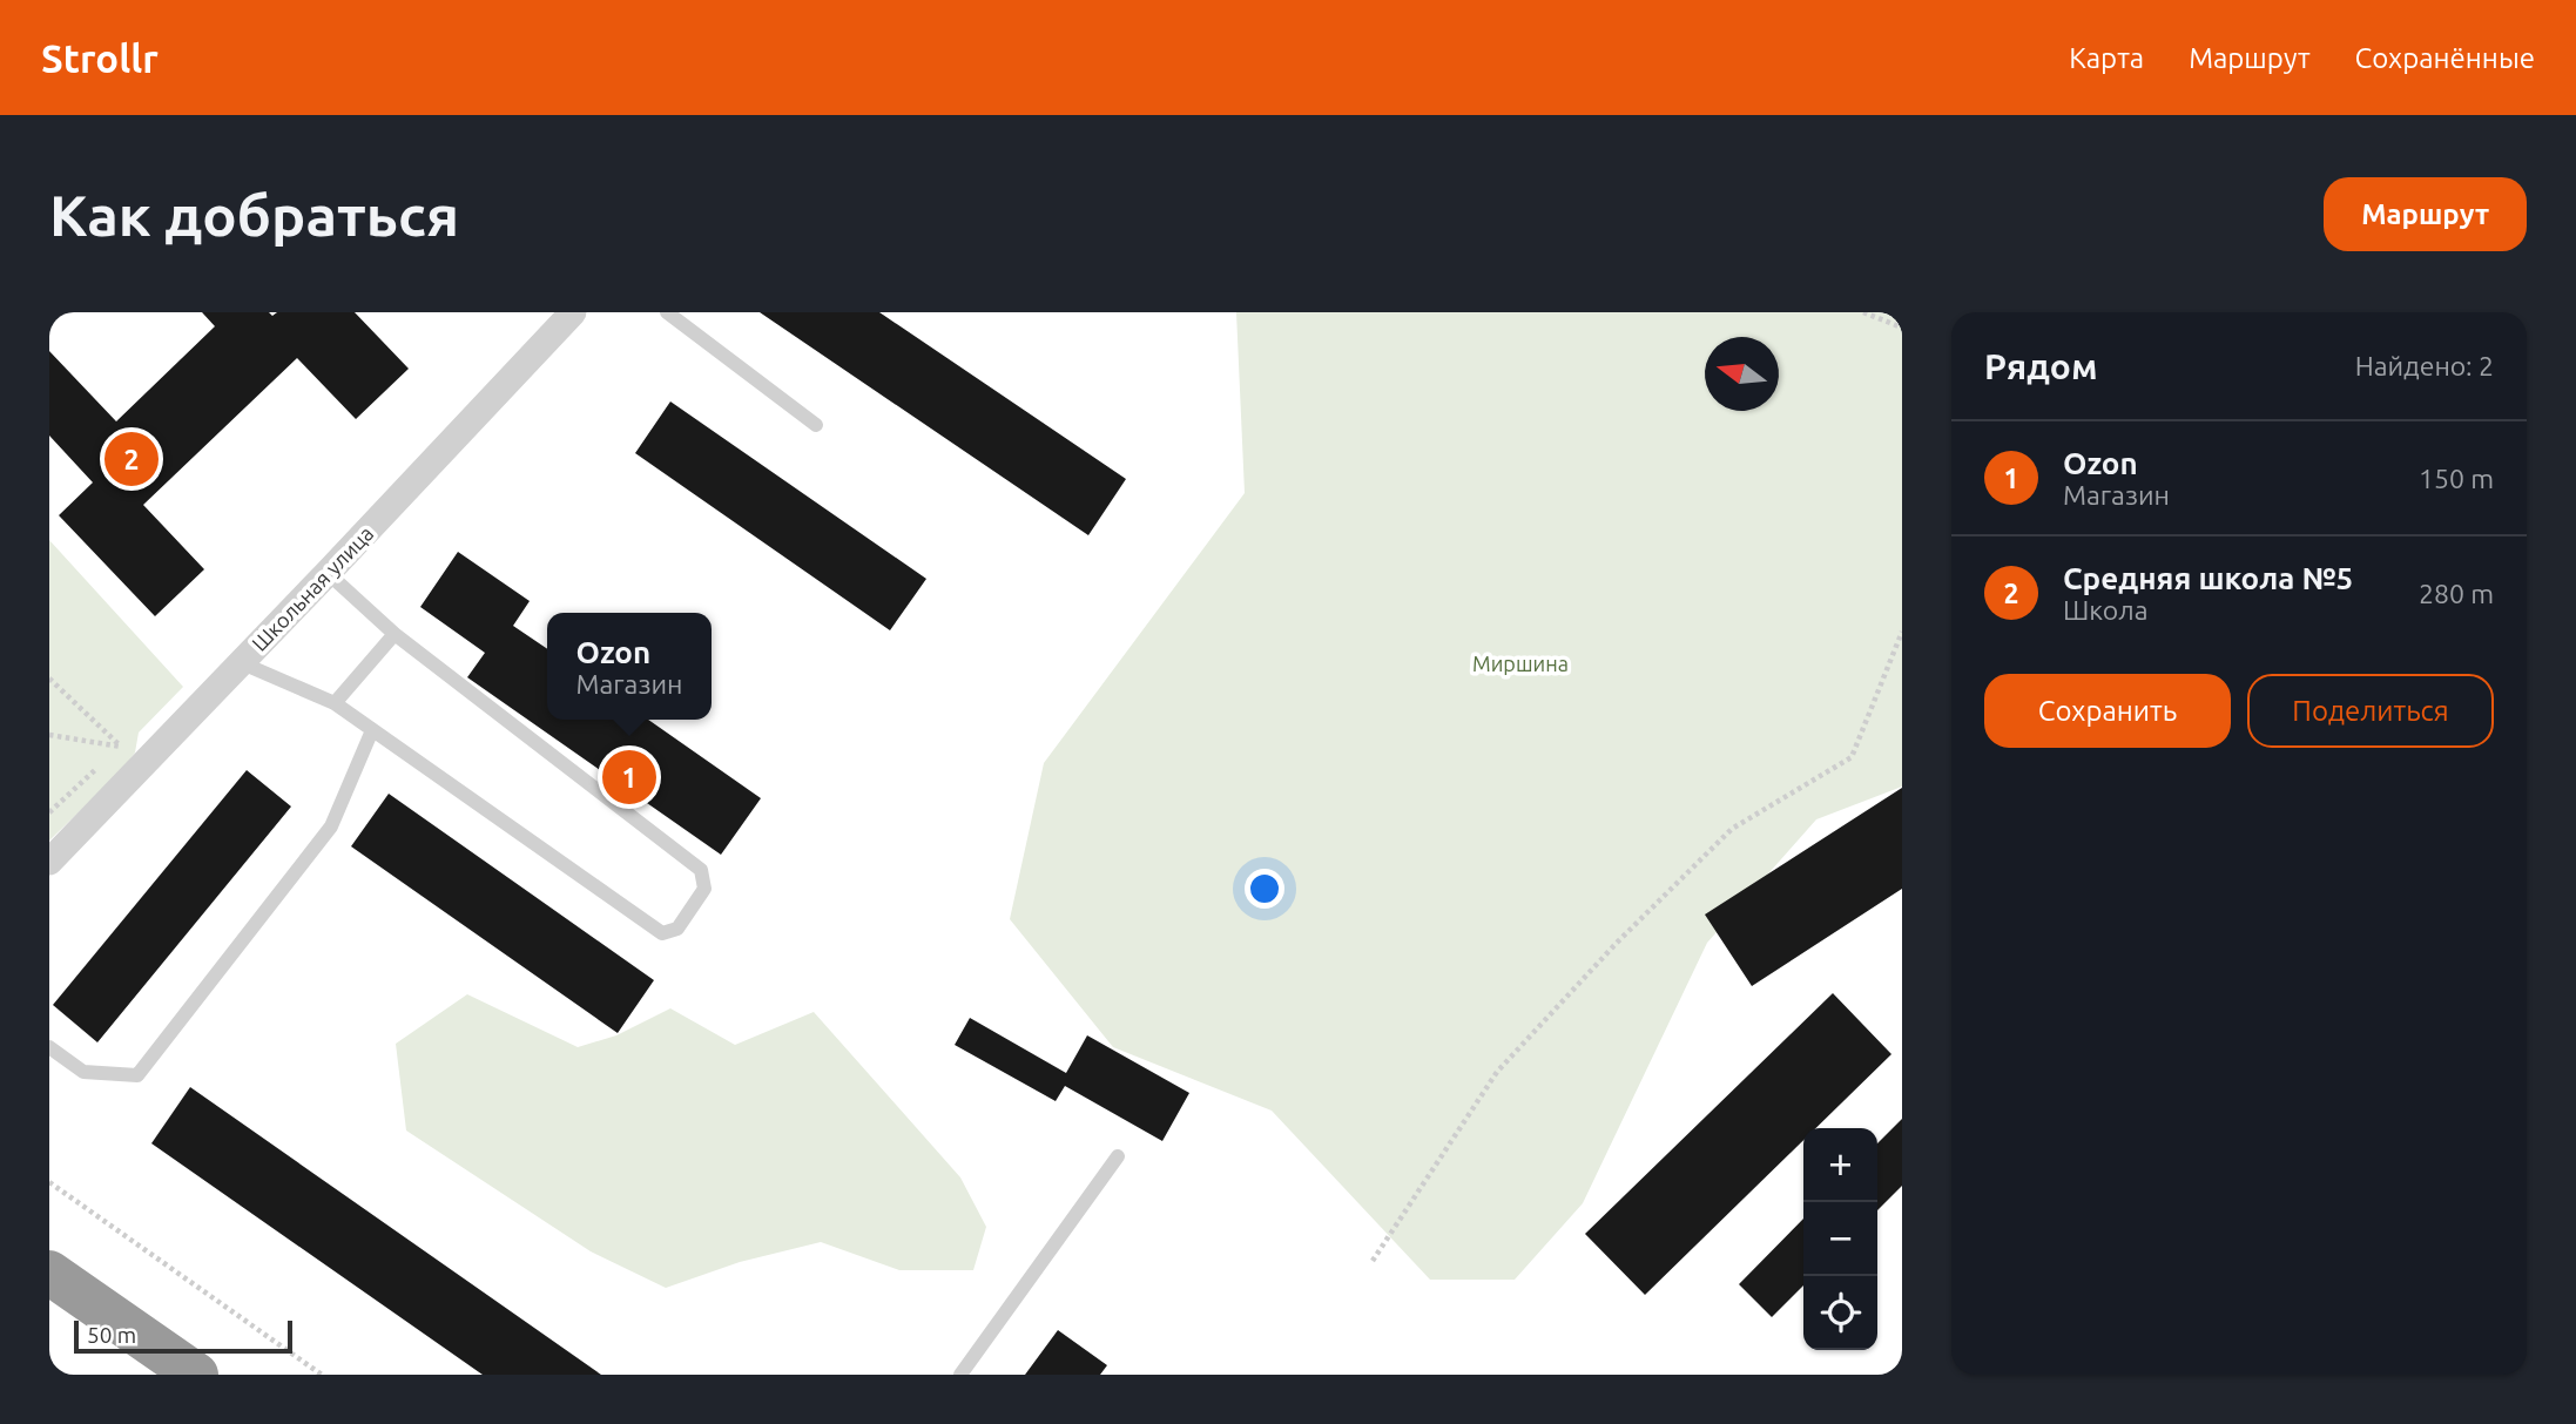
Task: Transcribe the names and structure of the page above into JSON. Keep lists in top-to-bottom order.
{
  "streets": {
    "street": ["Школьная улица"]
  },
  "parks": ["Миршина"],
  "scale_bar": "50 m",
  "north": "left",
  "page": {
    "header": "Strollr",
    "nav": ["Карта", "Маршрут", "Сохранённые"],
    "buttons": [
      "Маршрут",
      ["Сохранить", "Поделиться"]
    ],
    "title": "Как добраться",
    "heading": ["Рядом", "Найдено: 2"],
    "list": [
      {
        "mark": "1",
        "name": "Ozon",
        "note": "Магазин",
        "value": "150 m"
      },
      {
        "mark": "2",
        "name": "Средняя школа №5",
        "note": "Школа",
        "value": "280 m"
      }
    ],
    "pins": ["2", "1"],
    "popup": ["Ozon", "Магазин"],
    "map_buttons": ["+", "−"],
    "scale": "50 m"
  }
}
